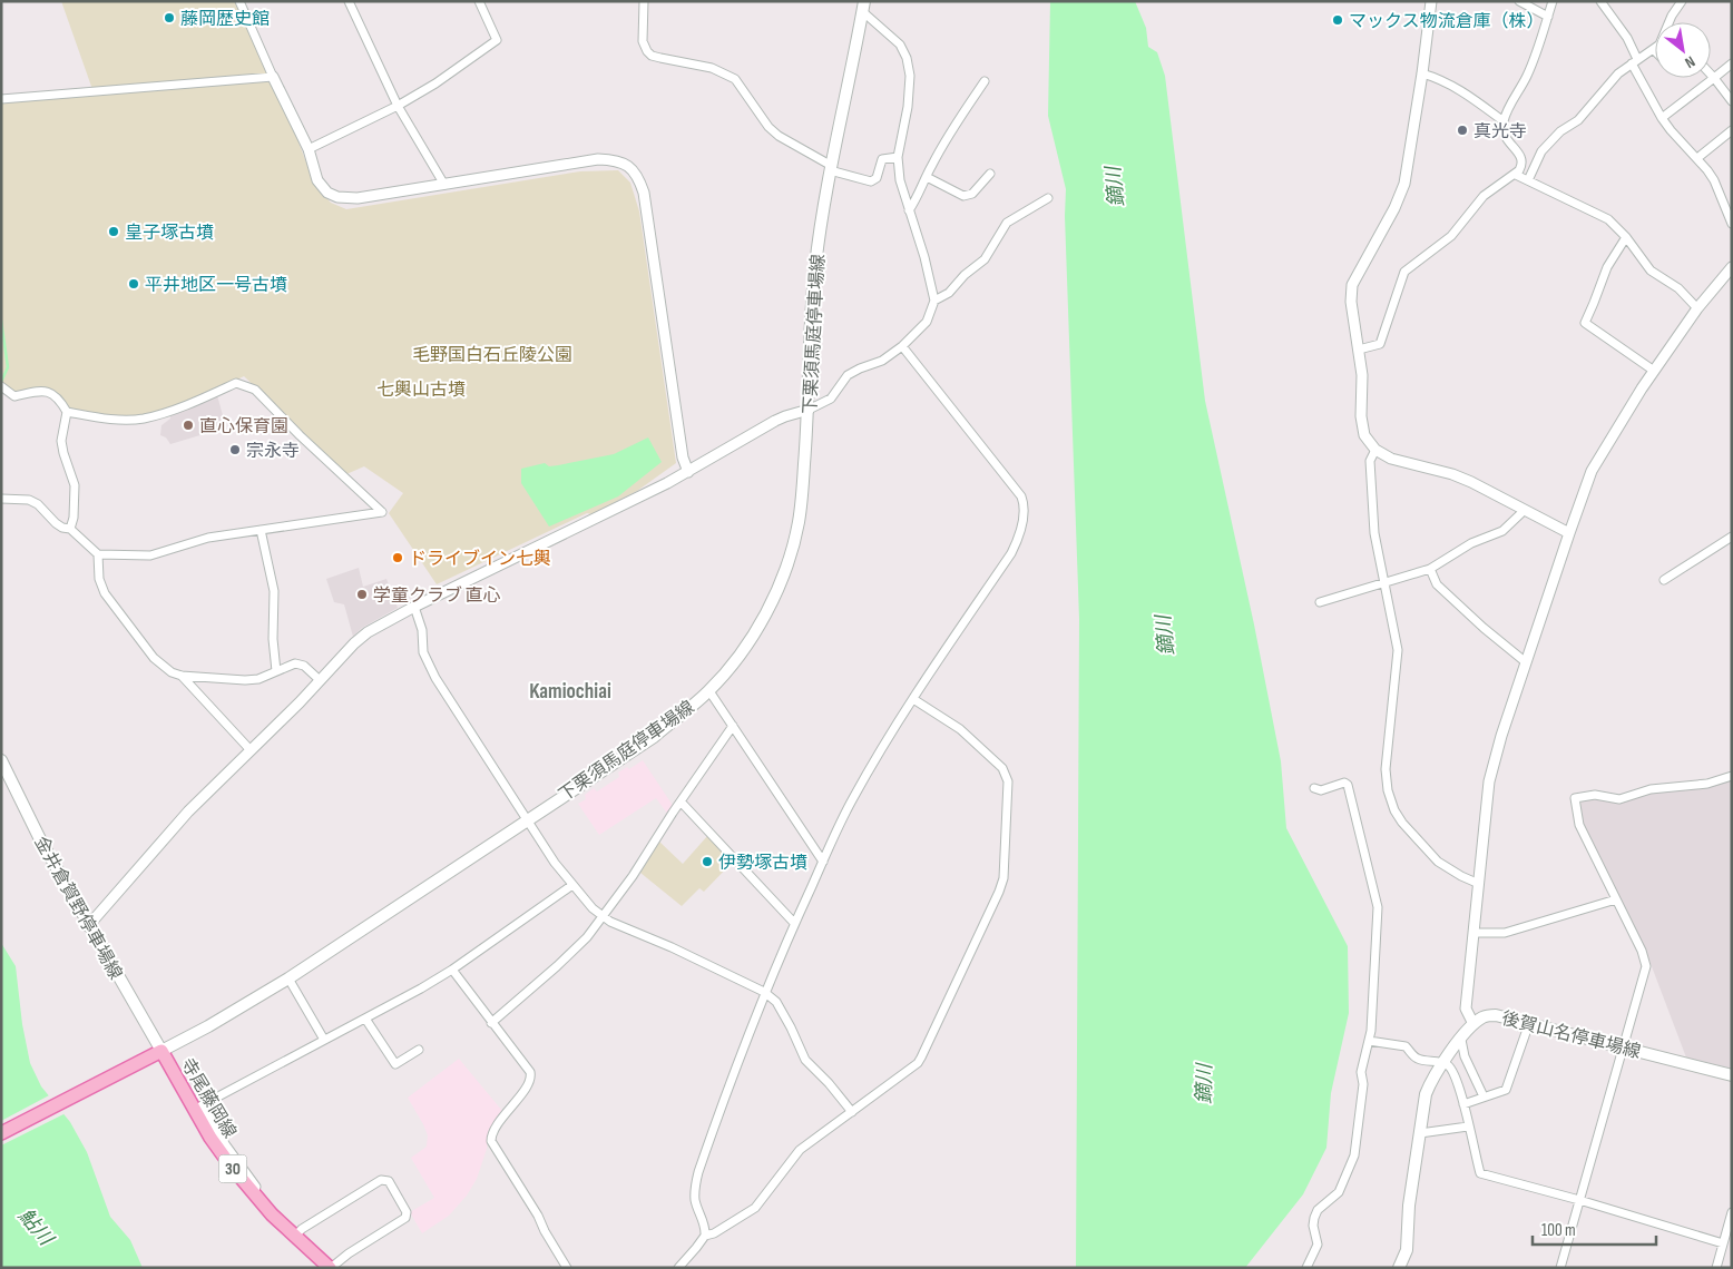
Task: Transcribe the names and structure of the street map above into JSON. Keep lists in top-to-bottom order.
{
  "streets": {
    "main road": [
      "下栗須馬庭停車場線",
      "金井倉賀野停車場線",
      "後賀山名停車場線",
      "寺尾藤岡線",
      "30"
    ]
  },
  "crossings": [
    ["下栗須馬庭停車場線", "金井倉賀野停車場線"],
    ["下栗須馬庭停車場線", "寺尾藤岡線"],
    ["金井倉賀野停車場線", "寺尾藤岡線"]
  ],
  "districts": ["Kamiochiai"],
  "water": ["鏑川", "鮎川"],
  "parks": ["毛野国白石丘陵公園", "七輿山古墳"],
  "places": [
    "藤岡歴史館",
    "マックス物流倉庫（株）",
    "真光寺",
    "皇子塚古墳",
    "平井地区一号古墳",
    "直心保育園",
    "宗永寺",
    "ドライブイン七輿",
    "学童クラブ 直心",
    "伊勢塚古墳"
  ],
  "scale_bar": "100 m",
  "north": "bottom right"
}
